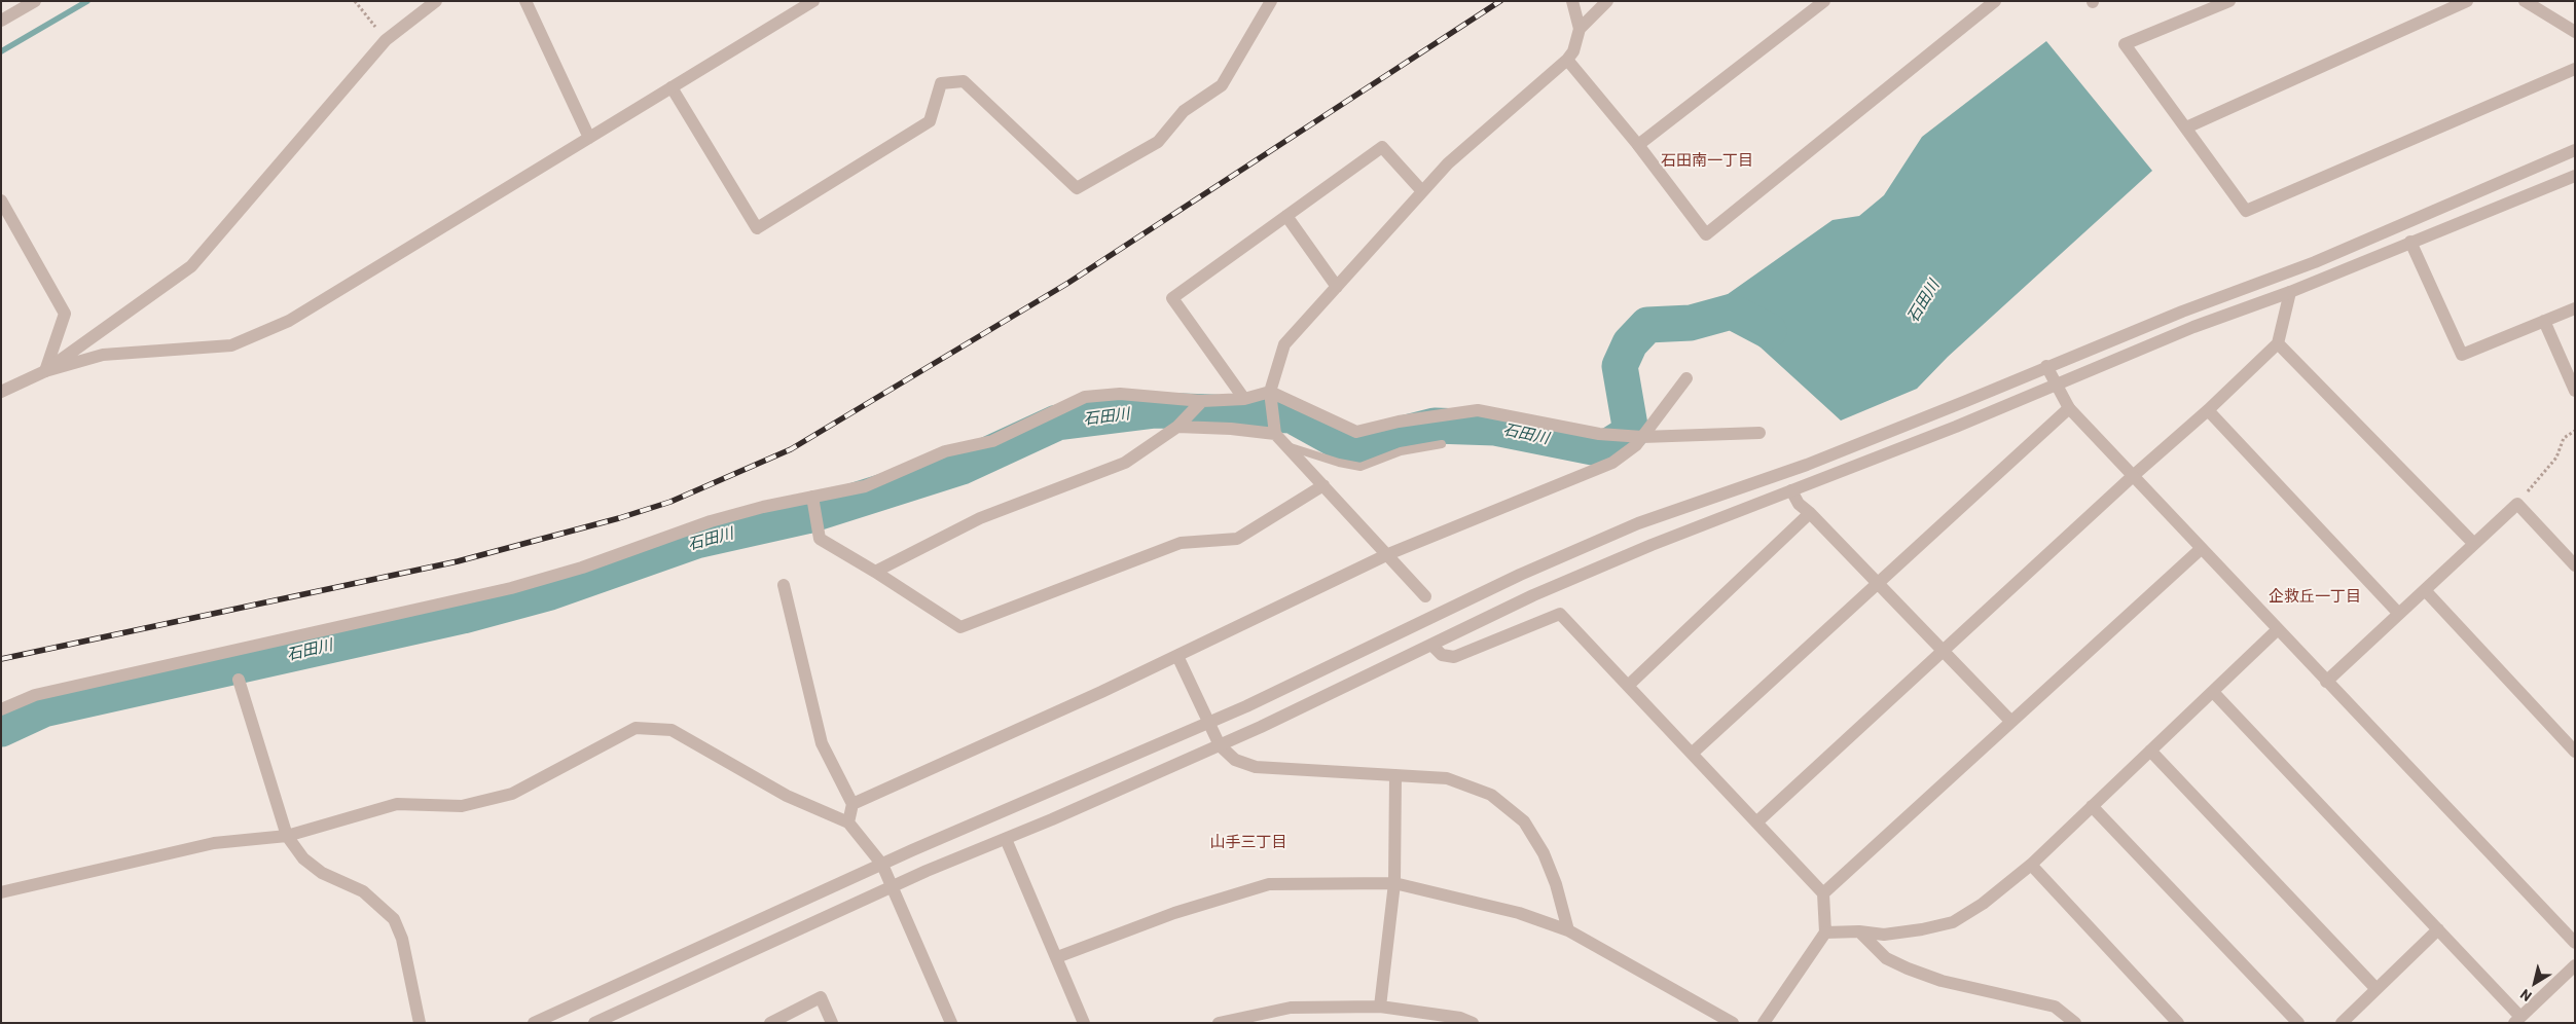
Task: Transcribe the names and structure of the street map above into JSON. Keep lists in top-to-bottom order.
{
  "districts": ["石田南一丁目", "企救丘一丁目", "山手三丁目"],
  "water": ["石田川"],
  "north": "bottom left"
}
